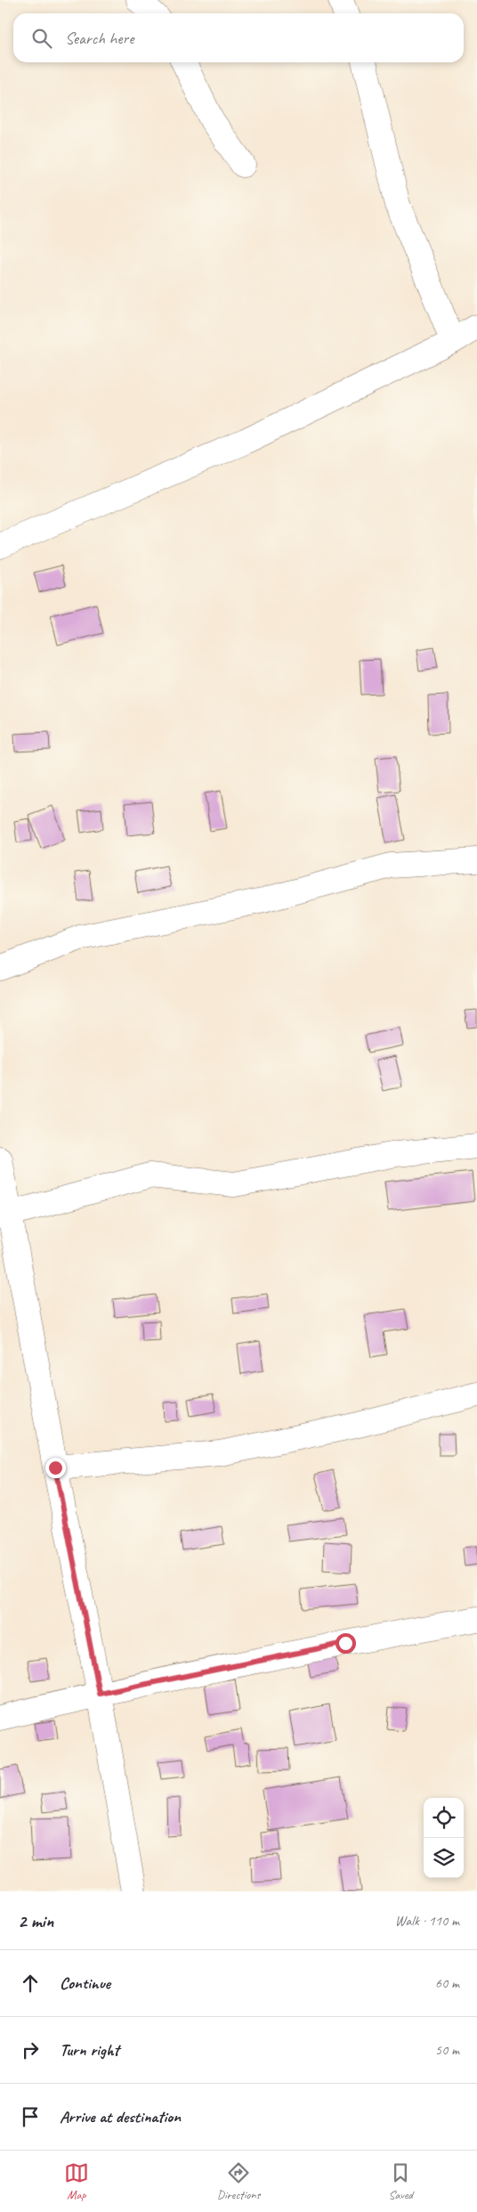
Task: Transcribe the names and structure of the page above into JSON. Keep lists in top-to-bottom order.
{
  "page": {
    "search": "Search here",
    "heading": ["2 min", "Walk · 110 m"],
    "list": [
      ["Continue", "60 m"],
      ["Turn right", "50 m"],
      "Arrive at destination"
    ],
    "nav": ["Map", "Directions", "Saved"]
  }
}
